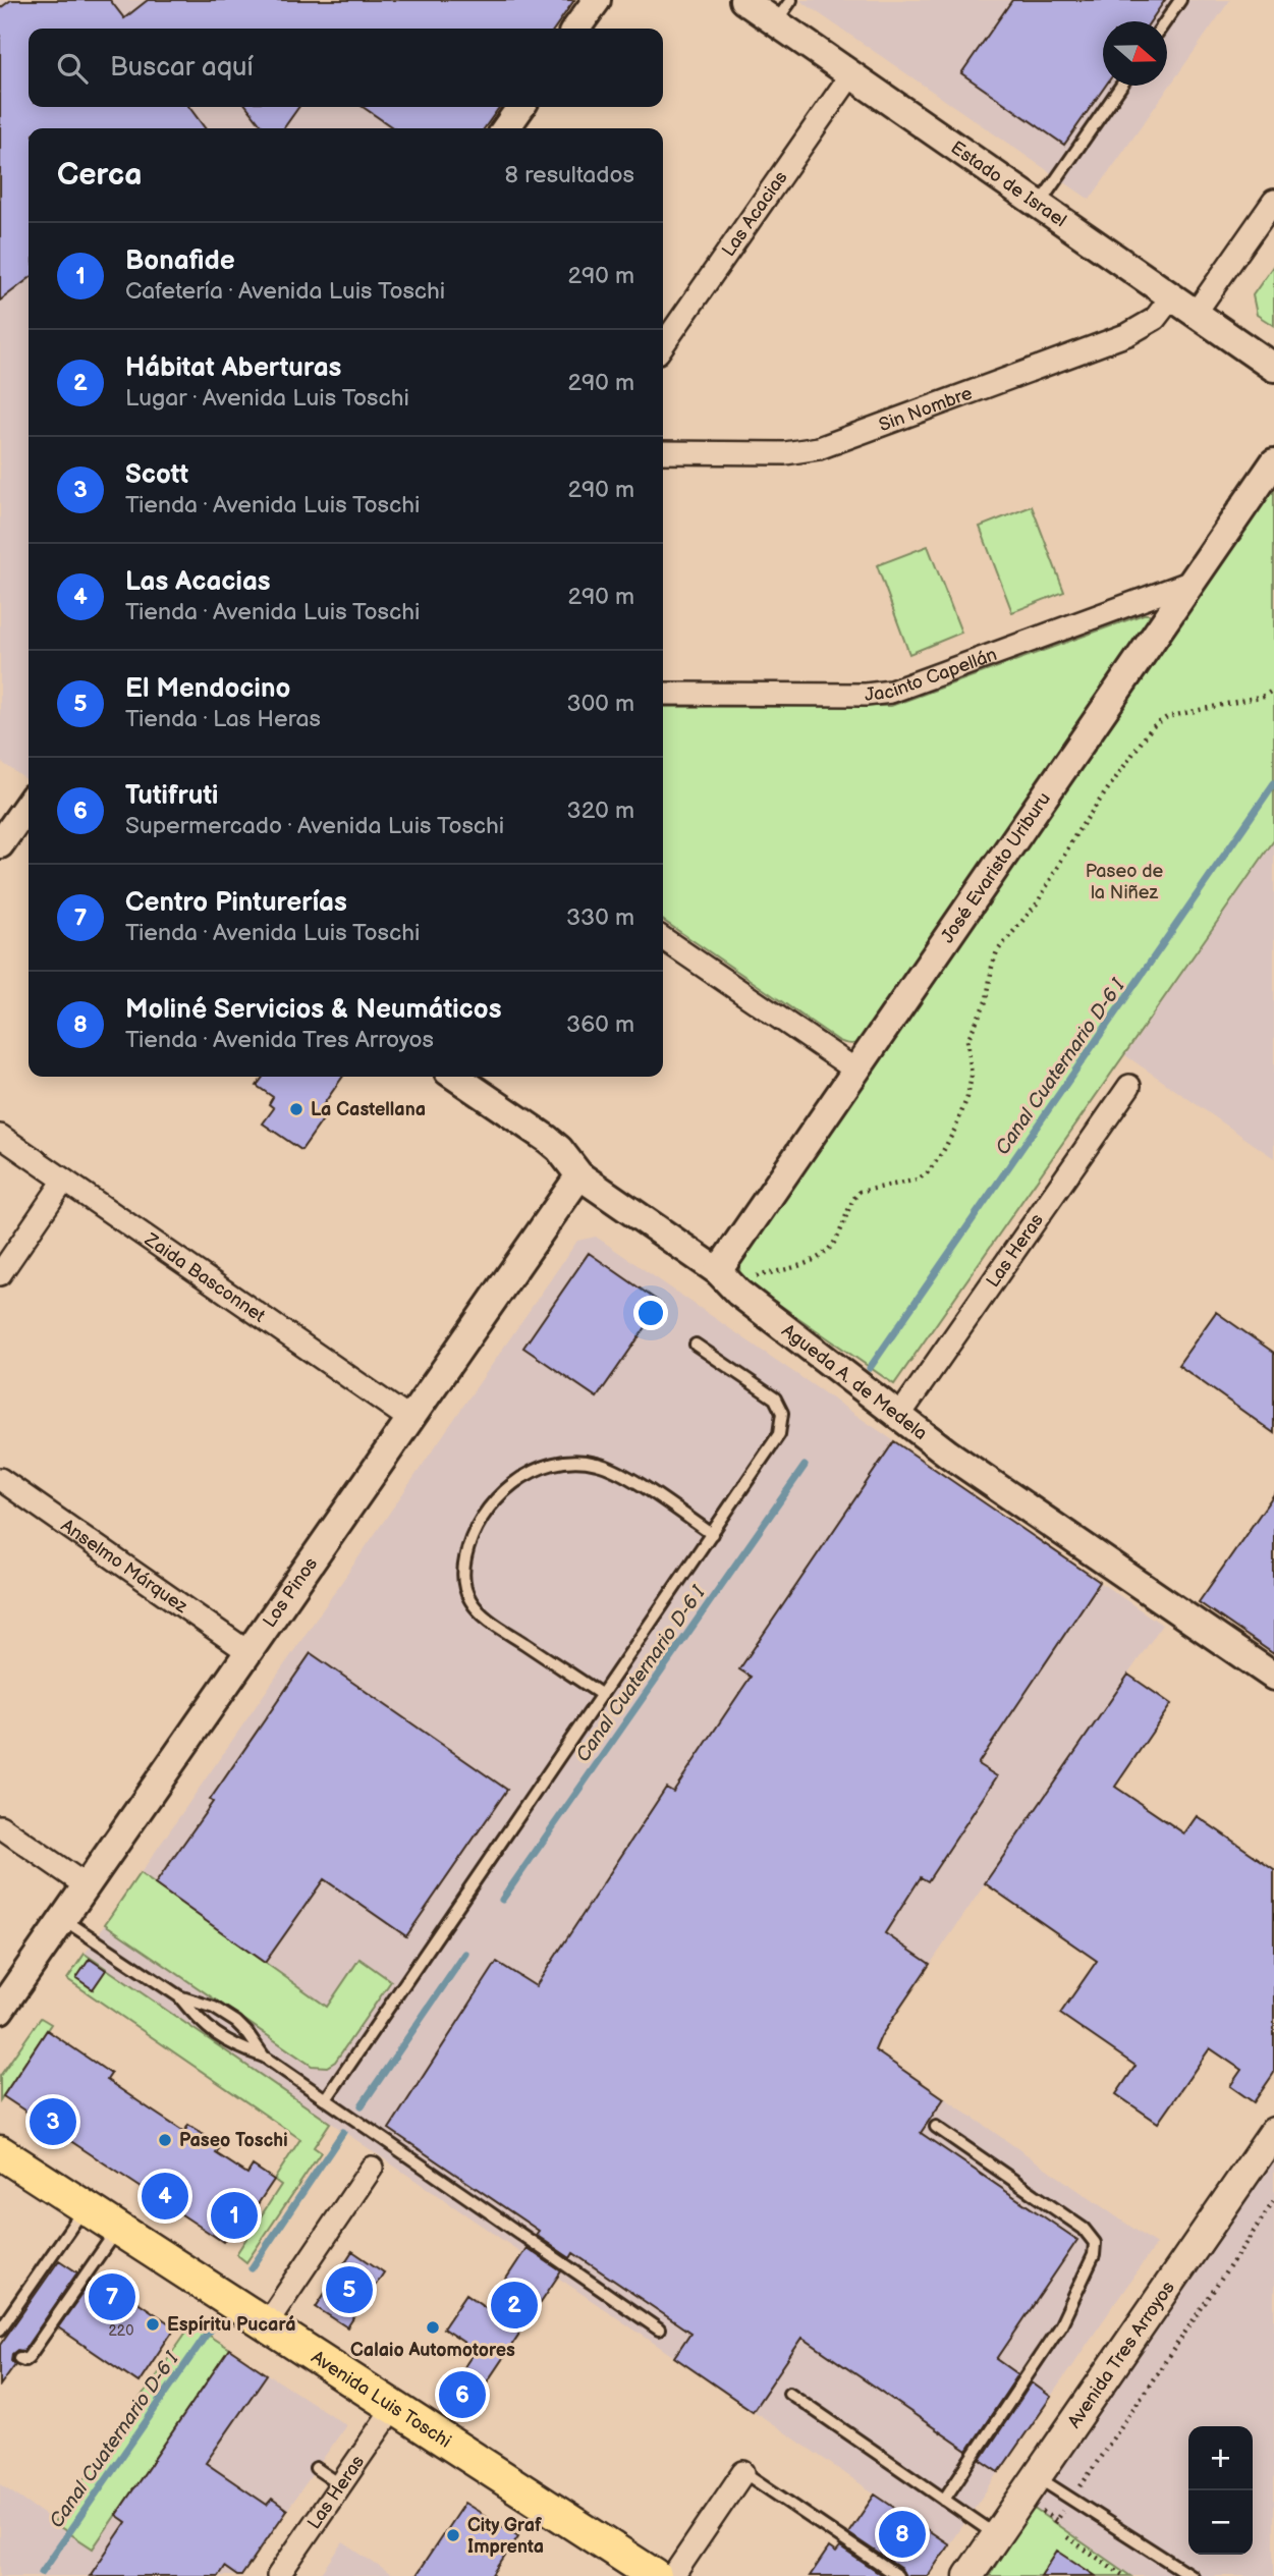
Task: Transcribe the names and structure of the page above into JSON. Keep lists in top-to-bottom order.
{
  "streets": {
    "main road": ["Avenida Tres Arroyos", "Avenida Luis Toschi"],
    "street": [
      "Estado de Israel",
      "Las Acacias",
      "Sin Nombre",
      "Jacinto Capellán",
      "José Evaristo Uriburu",
      "Las Heras",
      "Zaida Basconnet",
      "Agueda A. de Medela",
      "Anselmo Márquez",
      "Los Pinos"
    ]
  },
  "crossings": [
    ["Estado de Israel", "Las Acacias"],
    ["Estado de Israel", "Sin Nombre"],
    ["Jacinto Capellán", "José Evaristo Uriburu"],
    ["José Evaristo Uriburu", "Agueda A. de Medela"],
    ["Las Heras", "Agueda A. de Medela"],
    ["Las Heras", "Avenida Luis Toschi"],
    ["Zaida Basconnet", "Los Pinos"],
    ["Agueda A. de Medela", "Los Pinos"],
    ["Anselmo Márquez", "Los Pinos"]
  ],
  "water": ["Canal Cuaternario D-6 I"],
  "parks": ["Paseo de la Niñez"],
  "places": [
    "La Castellana",
    "Paseo Toschi",
    "Espíritu Pucará",
    "Calaio Automotores",
    "City Graf Imprenta"
  ],
  "house_numbers": ["220"],
  "north": "right",
  "page": {
    "search": "Buscar aquí",
    "heading": ["Cerca", "8 resultados"],
    "list": [
      {
        "mark": "1",
        "name": "Bonafide",
        "note": "Cafetería · Avenida Luis Toschi",
        "value": "290 m"
      },
      {
        "mark": "2",
        "name": "Hábitat Aberturas",
        "note": "Lugar · Avenida Luis Toschi",
        "value": "290 m"
      },
      {
        "mark": "3",
        "name": "Scott",
        "note": "Tienda · Avenida Luis Toschi",
        "value": "290 m"
      },
      {
        "mark": "4",
        "name": "Las Acacias",
        "note": "Tienda · Avenida Luis Toschi",
        "value": "290 m"
      },
      {
        "mark": "5",
        "name": "El Mendocino",
        "note": "Tienda · Las Heras",
        "value": "300 m"
      },
      {
        "mark": "6",
        "name": "Tutifruti",
        "note": "Supermercado · Avenida Luis Toschi",
        "value": "320 m"
      },
      {
        "mark": "7",
        "name": "Centro Pinturerías",
        "note": "Tienda · Avenida Luis Toschi",
        "value": "330 m"
      },
      {
        "mark": "8",
        "name": "Moliné Servicios & Neumáticos",
        "note": "Tienda · Avenida Tres Arroyos",
        "value": "360 m"
      }
    ],
    "pins": [
      "3",
      "4",
      "1",
      "5",
      "7",
      "2",
      "6",
      "8"
    ],
    "map_buttons": ["+", "−"]
  }
}
